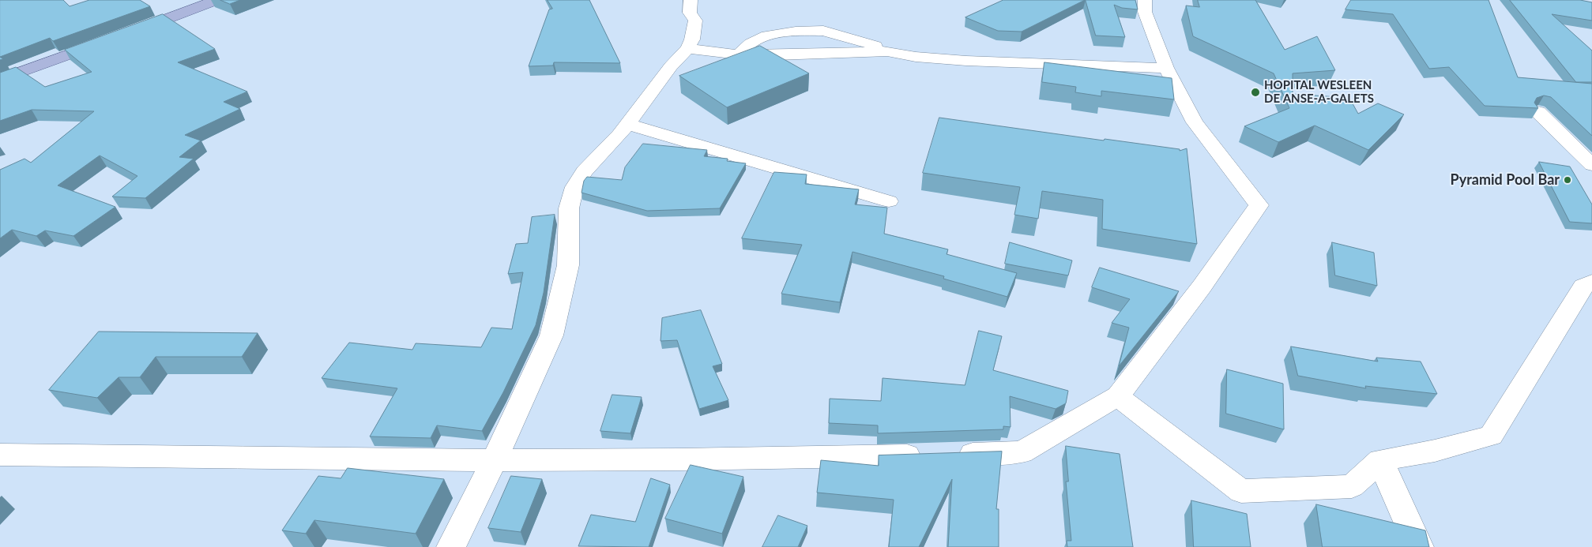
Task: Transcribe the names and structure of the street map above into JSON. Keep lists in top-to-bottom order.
{
  "places": ["HOPITAL WESLEEN DE ANSE-A-GALETS", "Pyramid Pool Bar"]
}
